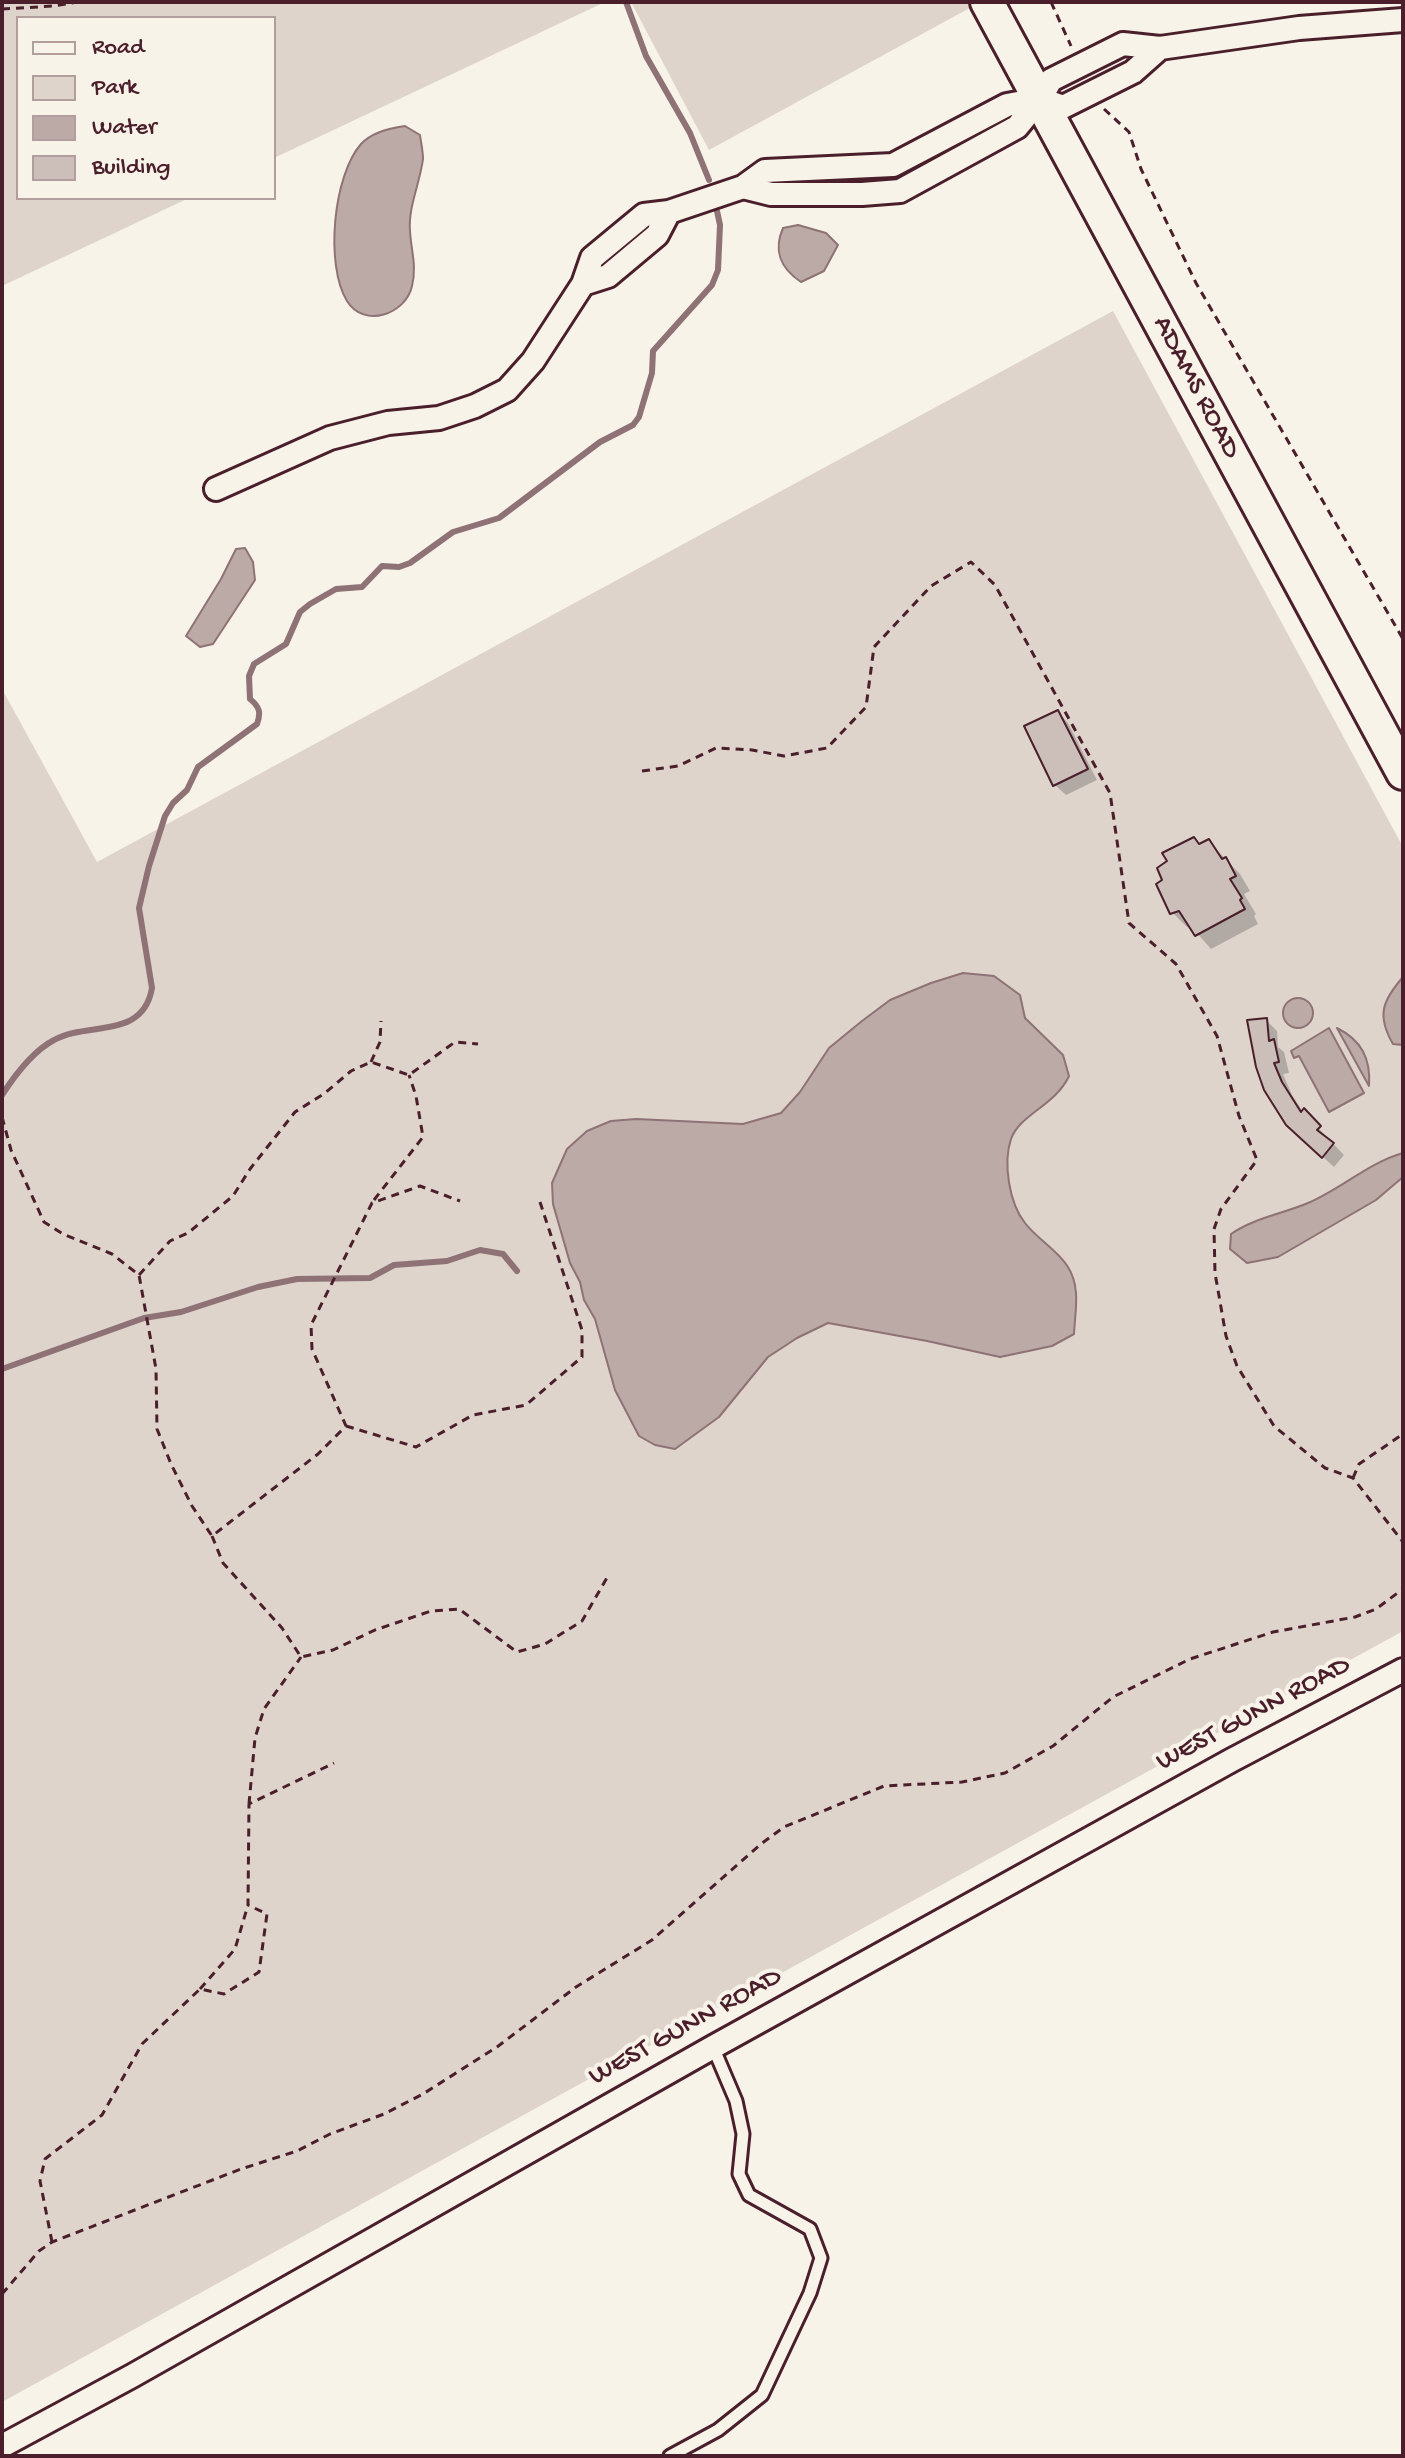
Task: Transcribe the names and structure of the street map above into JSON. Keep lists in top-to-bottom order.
{
  "streets": {
    "main road": ["ADAMS ROAD"],
    "street": ["WEST GUNN ROAD"]
  },
  "legend": [
    "Road",
    "Park",
    "Water",
    "Building"
  ]
}
